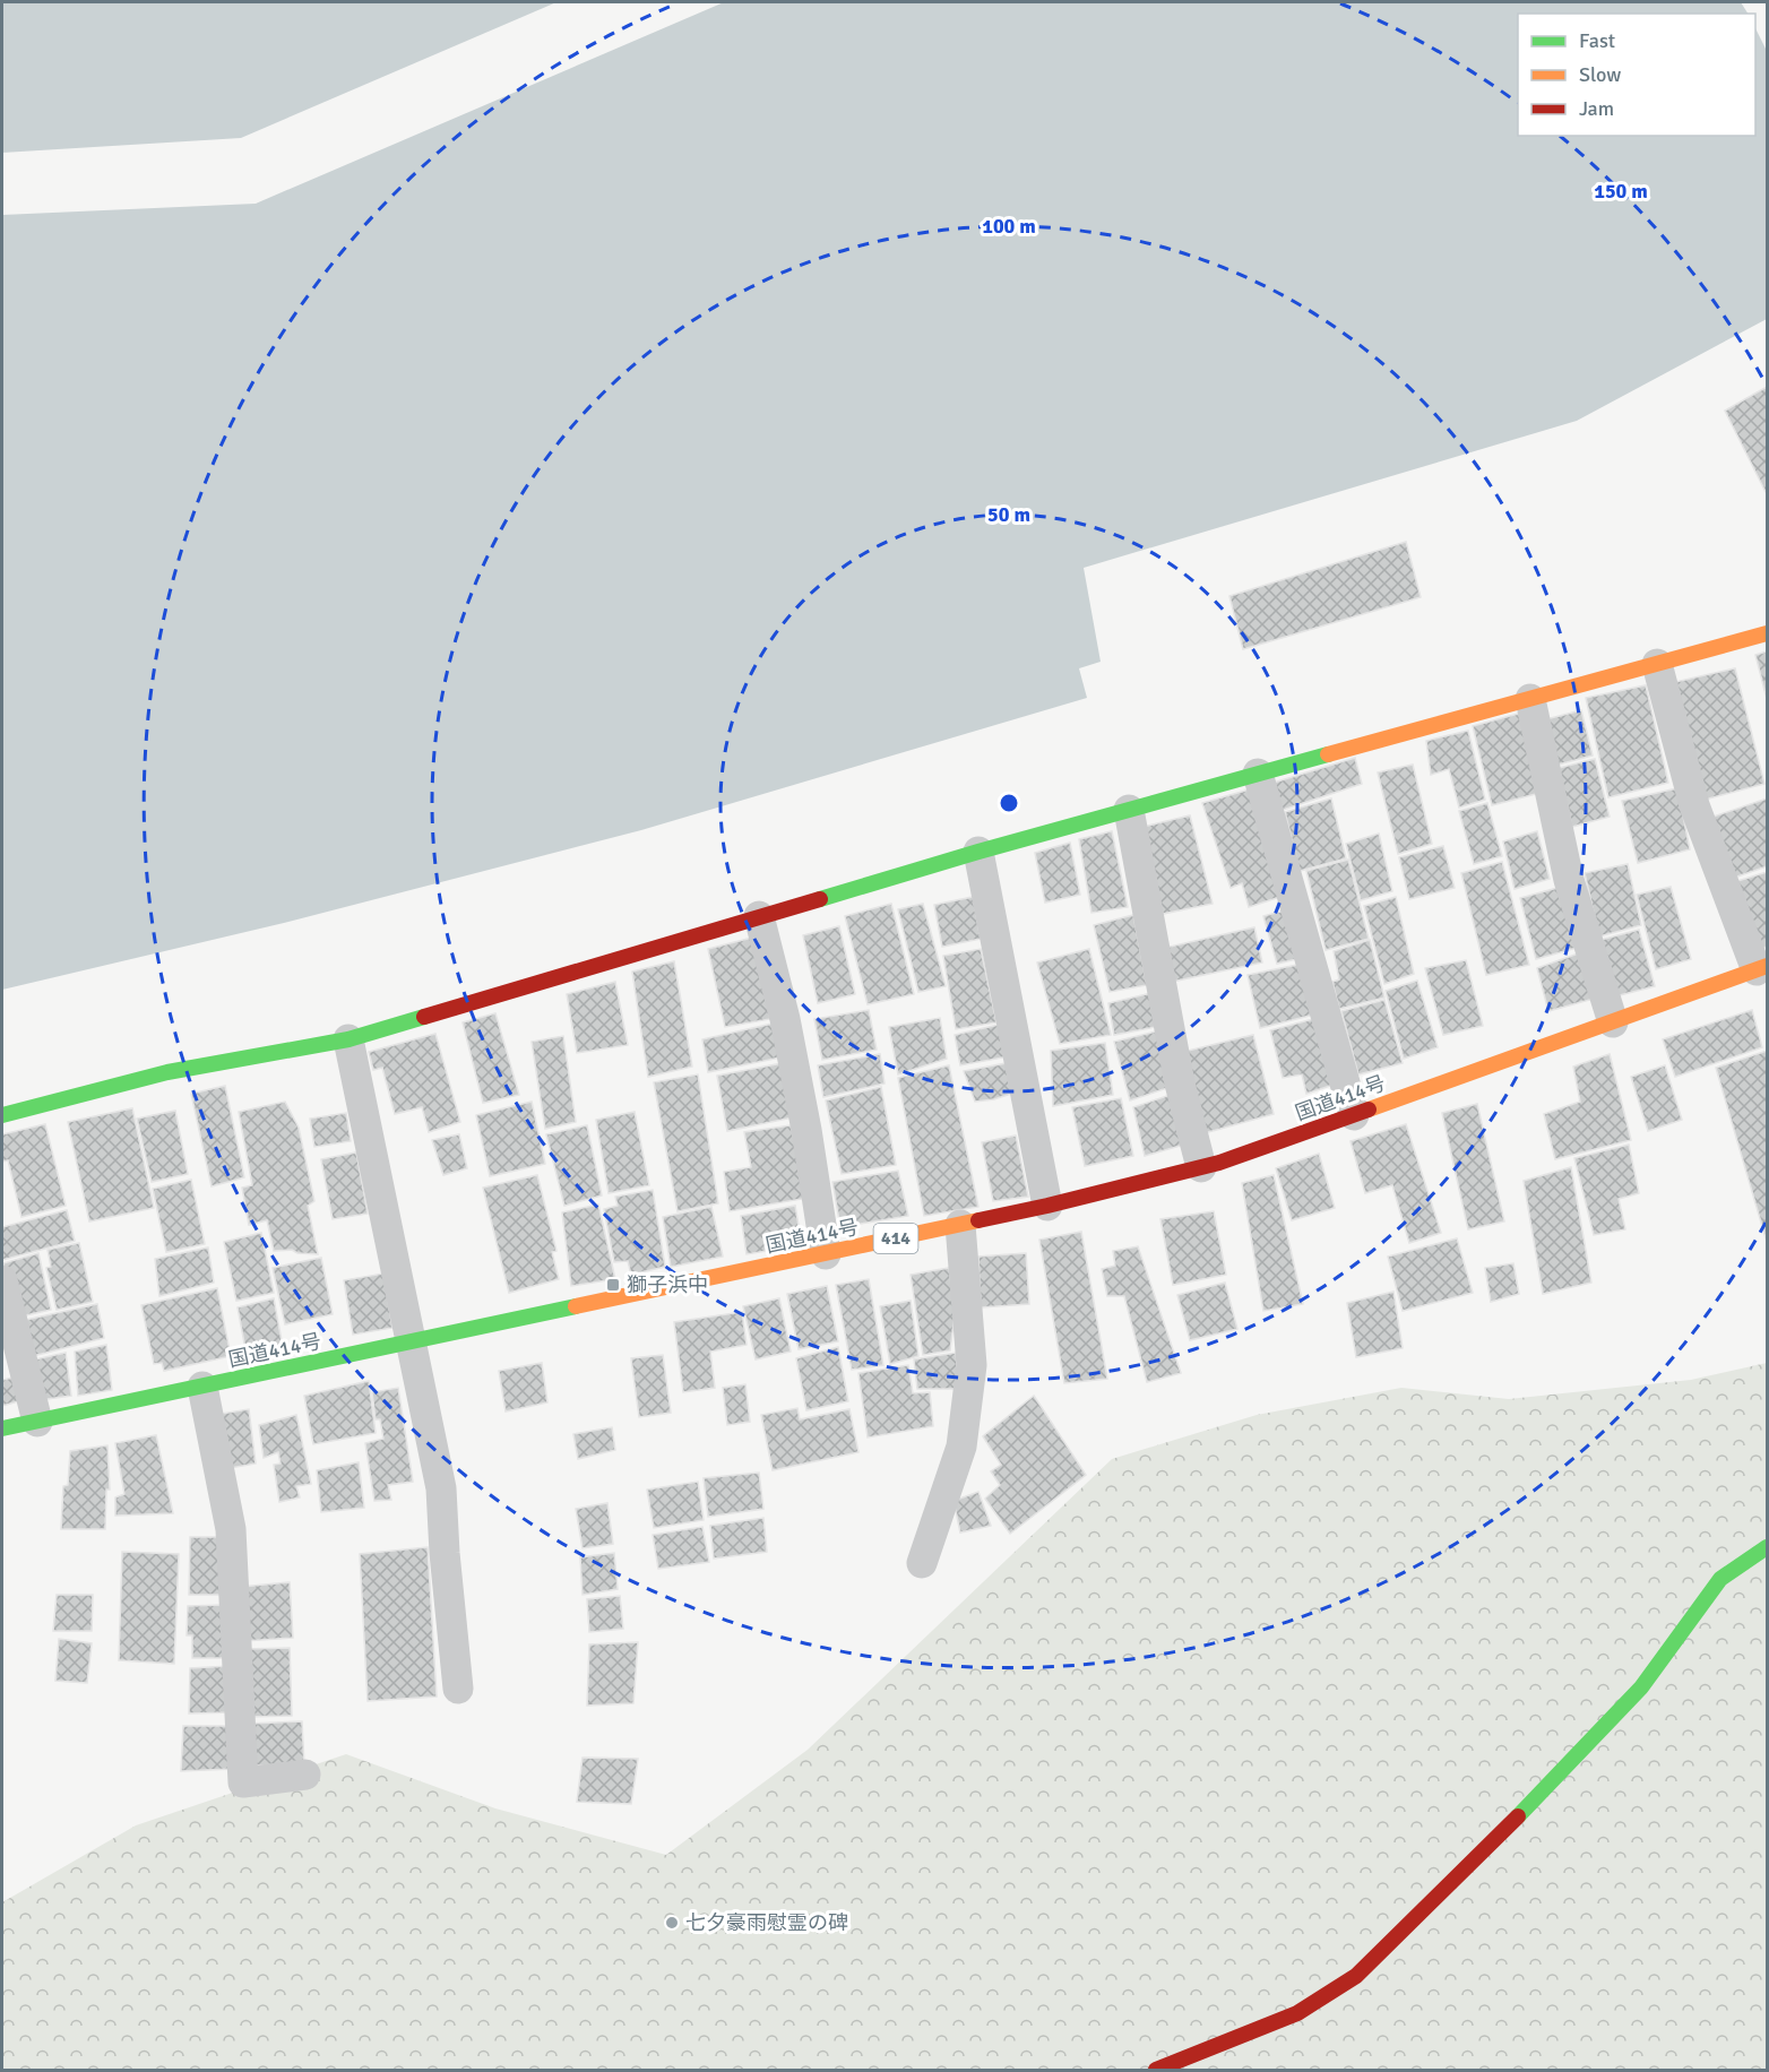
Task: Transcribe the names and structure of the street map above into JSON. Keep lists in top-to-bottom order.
{
  "streets": {
    "main road": ["国道414号", "414"]
  },
  "places": {
    "transit": ["獅子浜中"],
    "other": ["七夕豪雨慰霊の碑"]
  },
  "legend": ["Fast", "Slow", "Jam"],
  "rings": ["150 m", "100 m", "50 m"]
}
